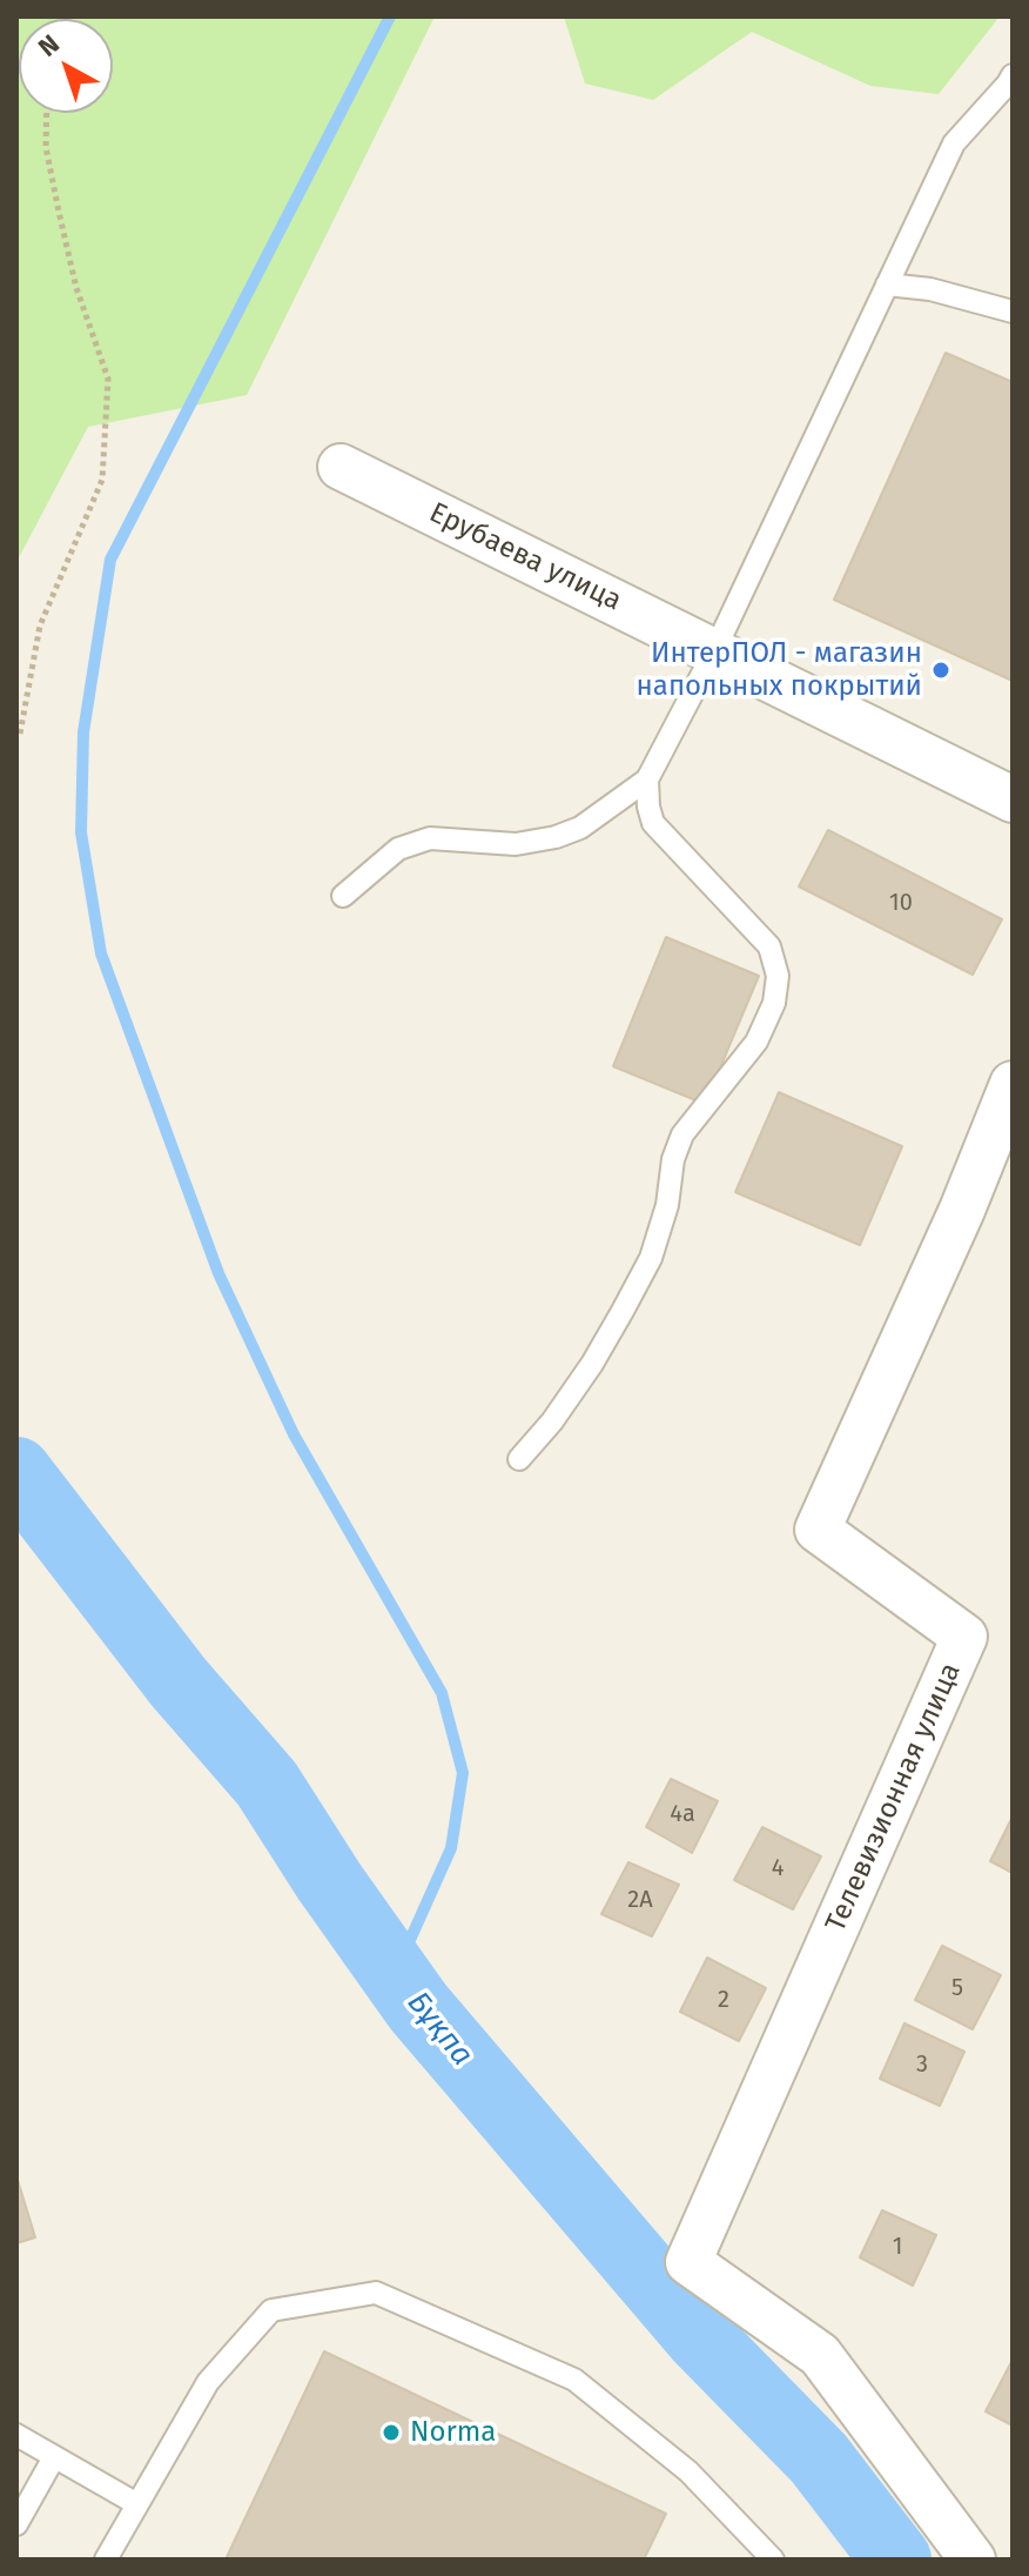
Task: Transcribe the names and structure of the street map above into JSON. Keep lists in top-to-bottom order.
{
  "streets": {
    "street": ["Ерубаева улица", "Телевизионная улица"]
  },
  "water": ["Бұқпа"],
  "places": ["ИнтерПОЛ - магазин напольных покрытий", "Norma"],
  "house_numbers": [
    "10",
    "4а",
    "4",
    "2А",
    "5",
    "2",
    "3",
    "1"
  ],
  "north": "top left"
}
